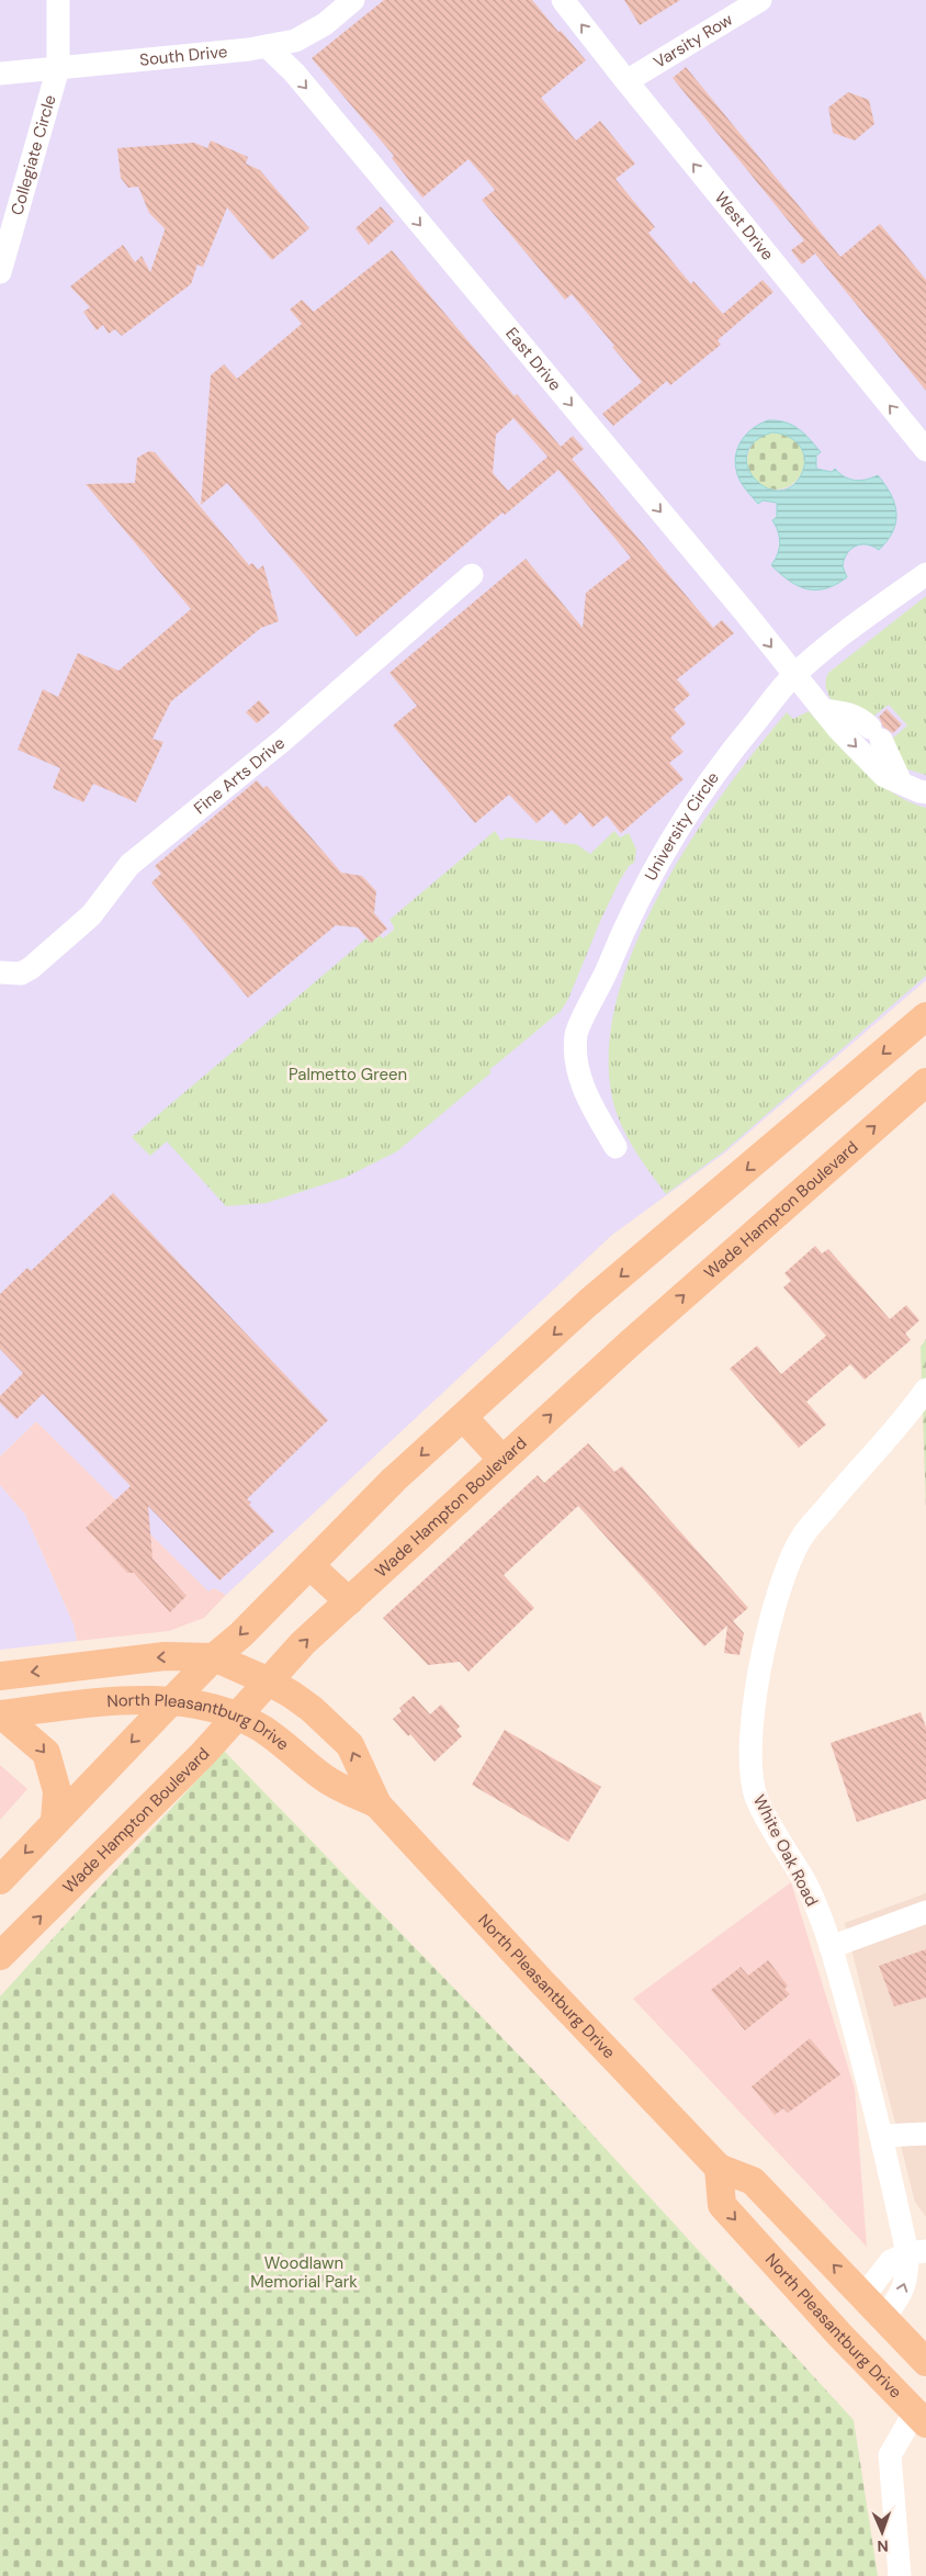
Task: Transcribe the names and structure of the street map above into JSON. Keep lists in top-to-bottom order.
{
  "streets": {
    "main road": ["Wade Hampton Boulevard", "North Pleasantburg Drive"],
    "street": [
      "Varsity Row",
      "South Drive",
      "Collegiate Circle",
      "West Drive",
      "East Drive",
      "Fine Arts Drive",
      "University Circle",
      "White Oak Road"
    ]
  },
  "crossings": [
    ["Varsity Row", "West Drive"],
    ["South Drive", "Collegiate Circle"],
    ["South Drive", "East Drive"],
    ["East Drive", "University Circle"],
    ["Wade Hampton Boulevard", "North Pleasantburg Drive"],
    ["North Pleasantburg Drive", "White Oak Road"]
  ],
  "one_way": ["West Drive", "East Drive"],
  "parks": ["Palmetto Green", "Woodlawn Memorial Park"],
  "north": "bottom"
}
